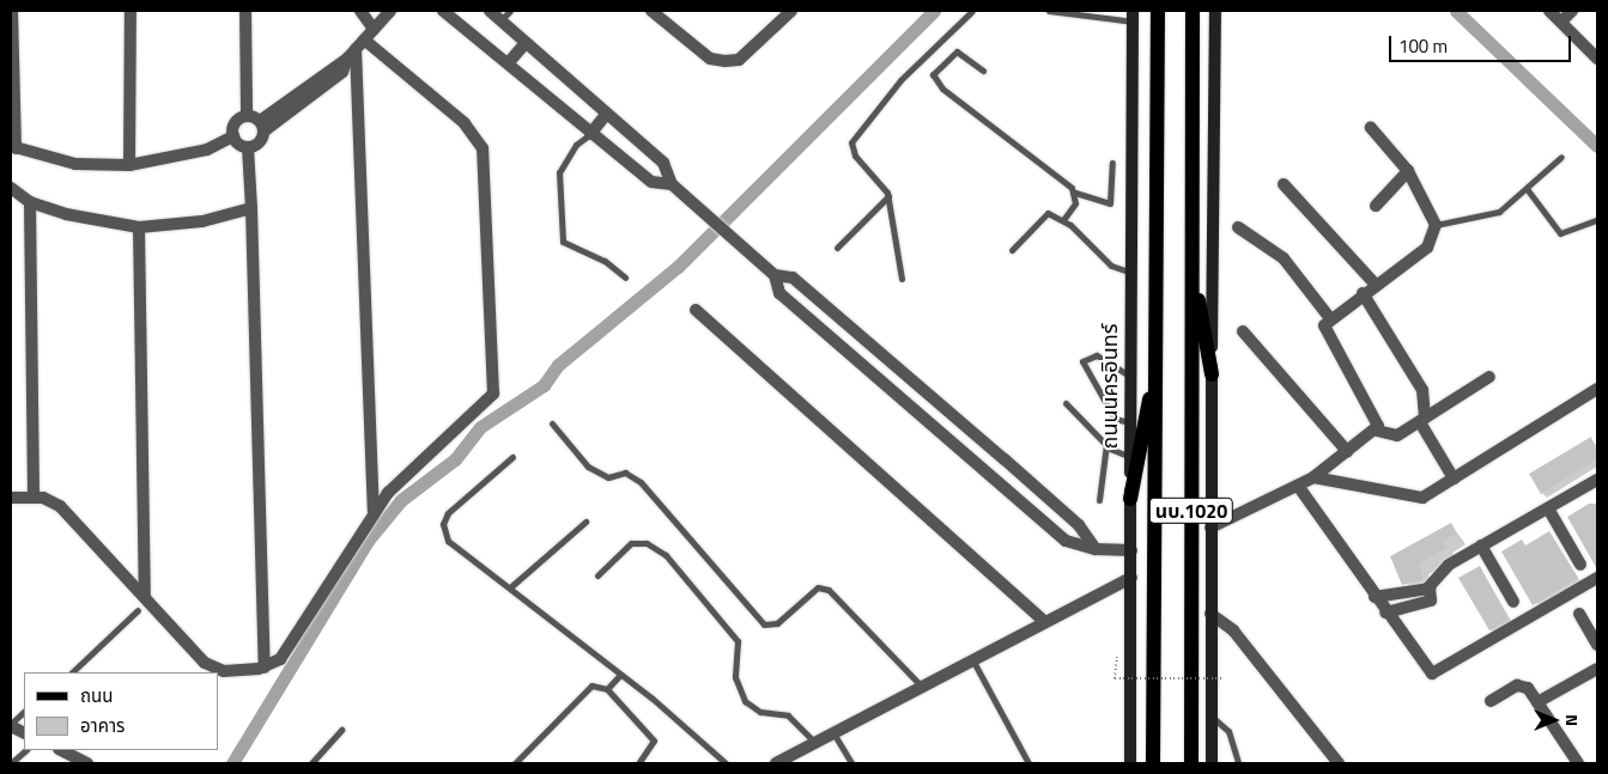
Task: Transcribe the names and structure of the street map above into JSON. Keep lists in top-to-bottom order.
{
  "streets": {
    "main road": ["ถนนนครอินทร์", "นบ.1020"]
  },
  "legend": ["ถนน", "อาคาร"],
  "scale_bar": "100 m",
  "north": "right"
}
